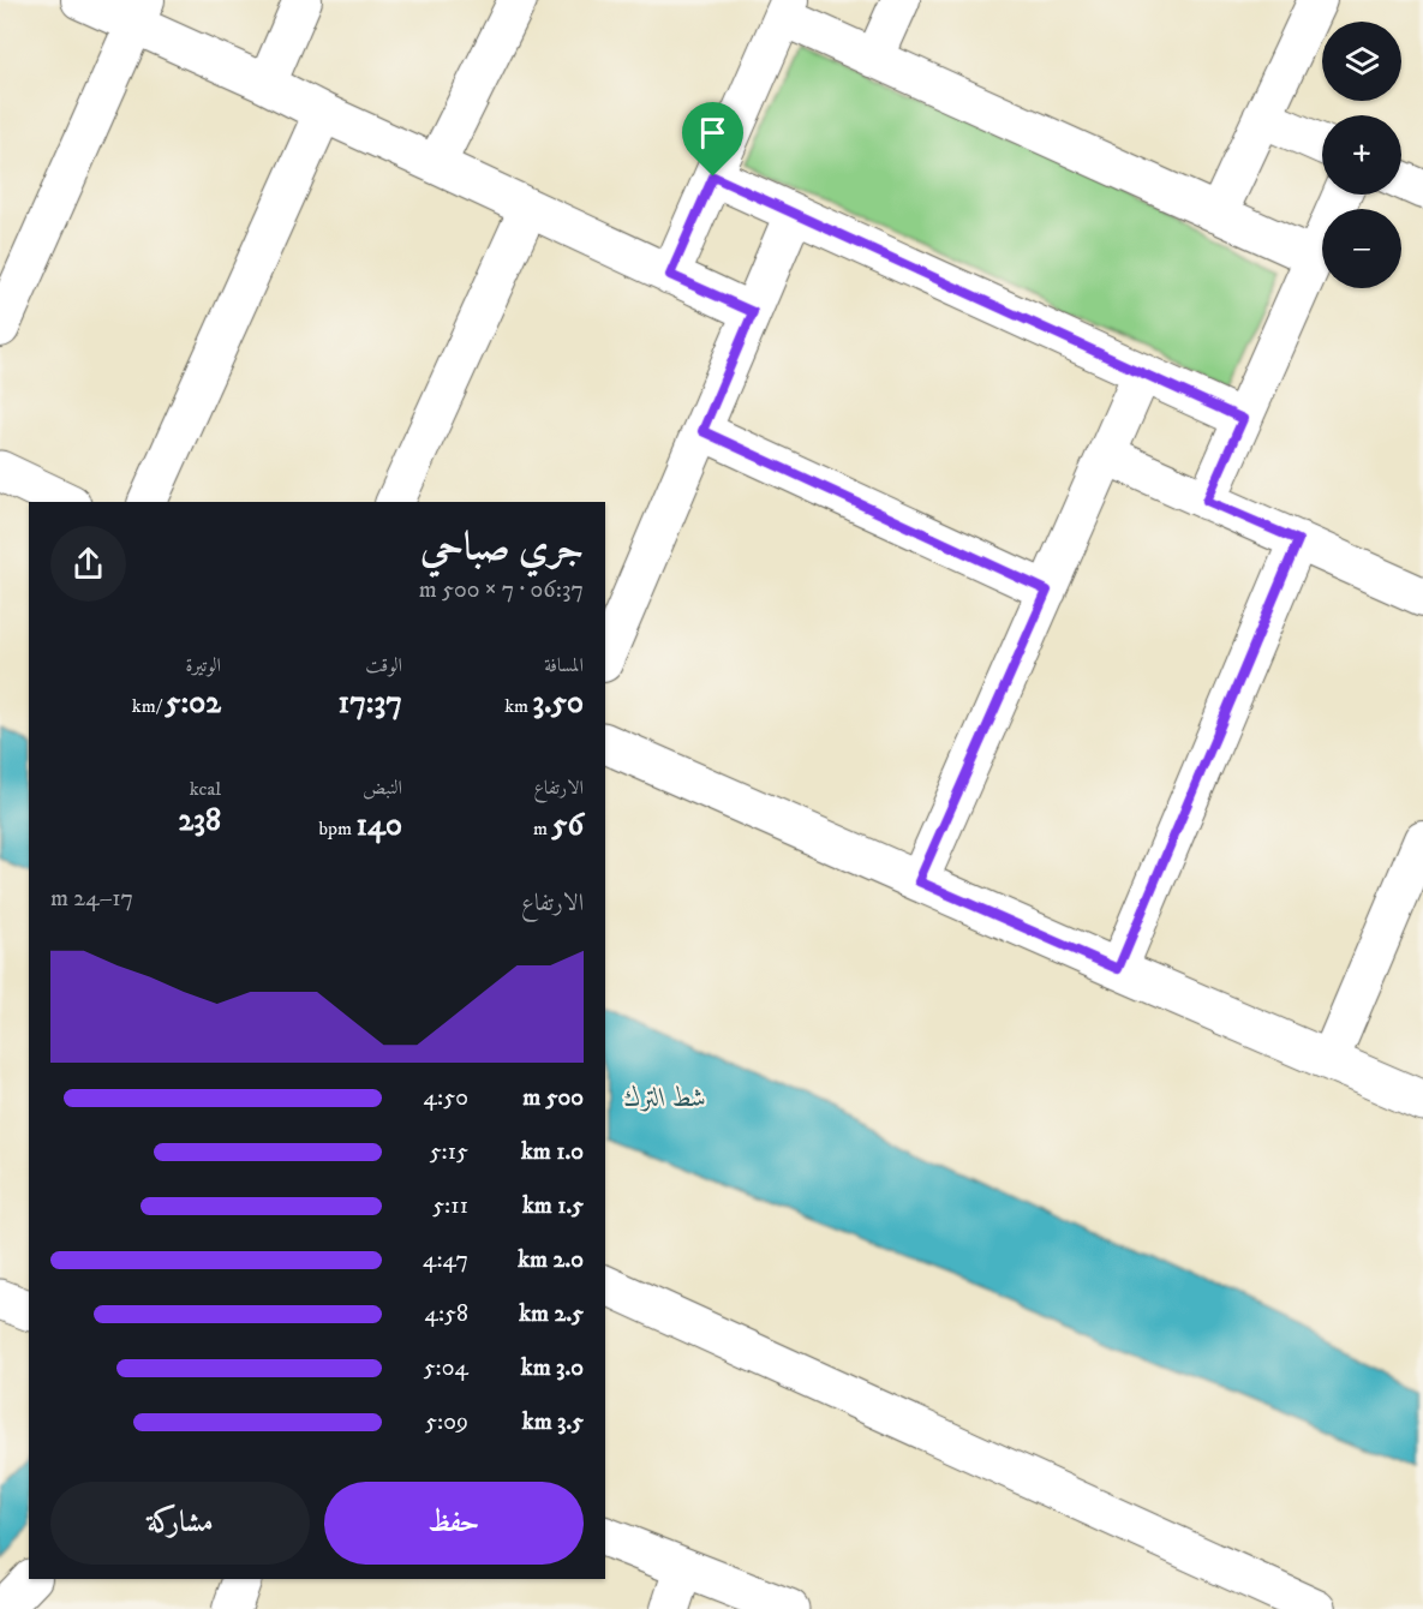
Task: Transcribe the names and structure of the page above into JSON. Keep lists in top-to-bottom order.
{
  "water": ["شط الترك"],
  "page": {
    "map_buttons": ["+", "−"],
    "heading": ["جري صباحي", "06:37 · 7 × 500 m"],
    "stats": [
      ["المسافة", "3.50 km"],
      ["الوقت", "17:37"],
      ["الوتيرة", "5:02 /km"],
      ["الارتفاع", "56 m"],
      ["النبض", "140 bpm"],
      ["kcal", "238"]
    ],
    "chart": ["الارتفاع", "17–24 m"],
    "list": [
      {
        "name": "500 m",
        "note": "4:50"
      },
      {
        "name": "1.0 km",
        "note": "5:15"
      },
      {
        "name": "1.5 km",
        "note": "5:11"
      },
      {
        "name": "2.0 km",
        "note": "4:47"
      },
      {
        "name": "2.5 km",
        "note": "4:58"
      },
      {
        "name": "3.0 km",
        "note": "5:04"
      },
      {
        "name": "3.5 km",
        "note": "5:09"
      }
    ],
    "buttons": ["حفظ", "مشاركة"]
  }
}
